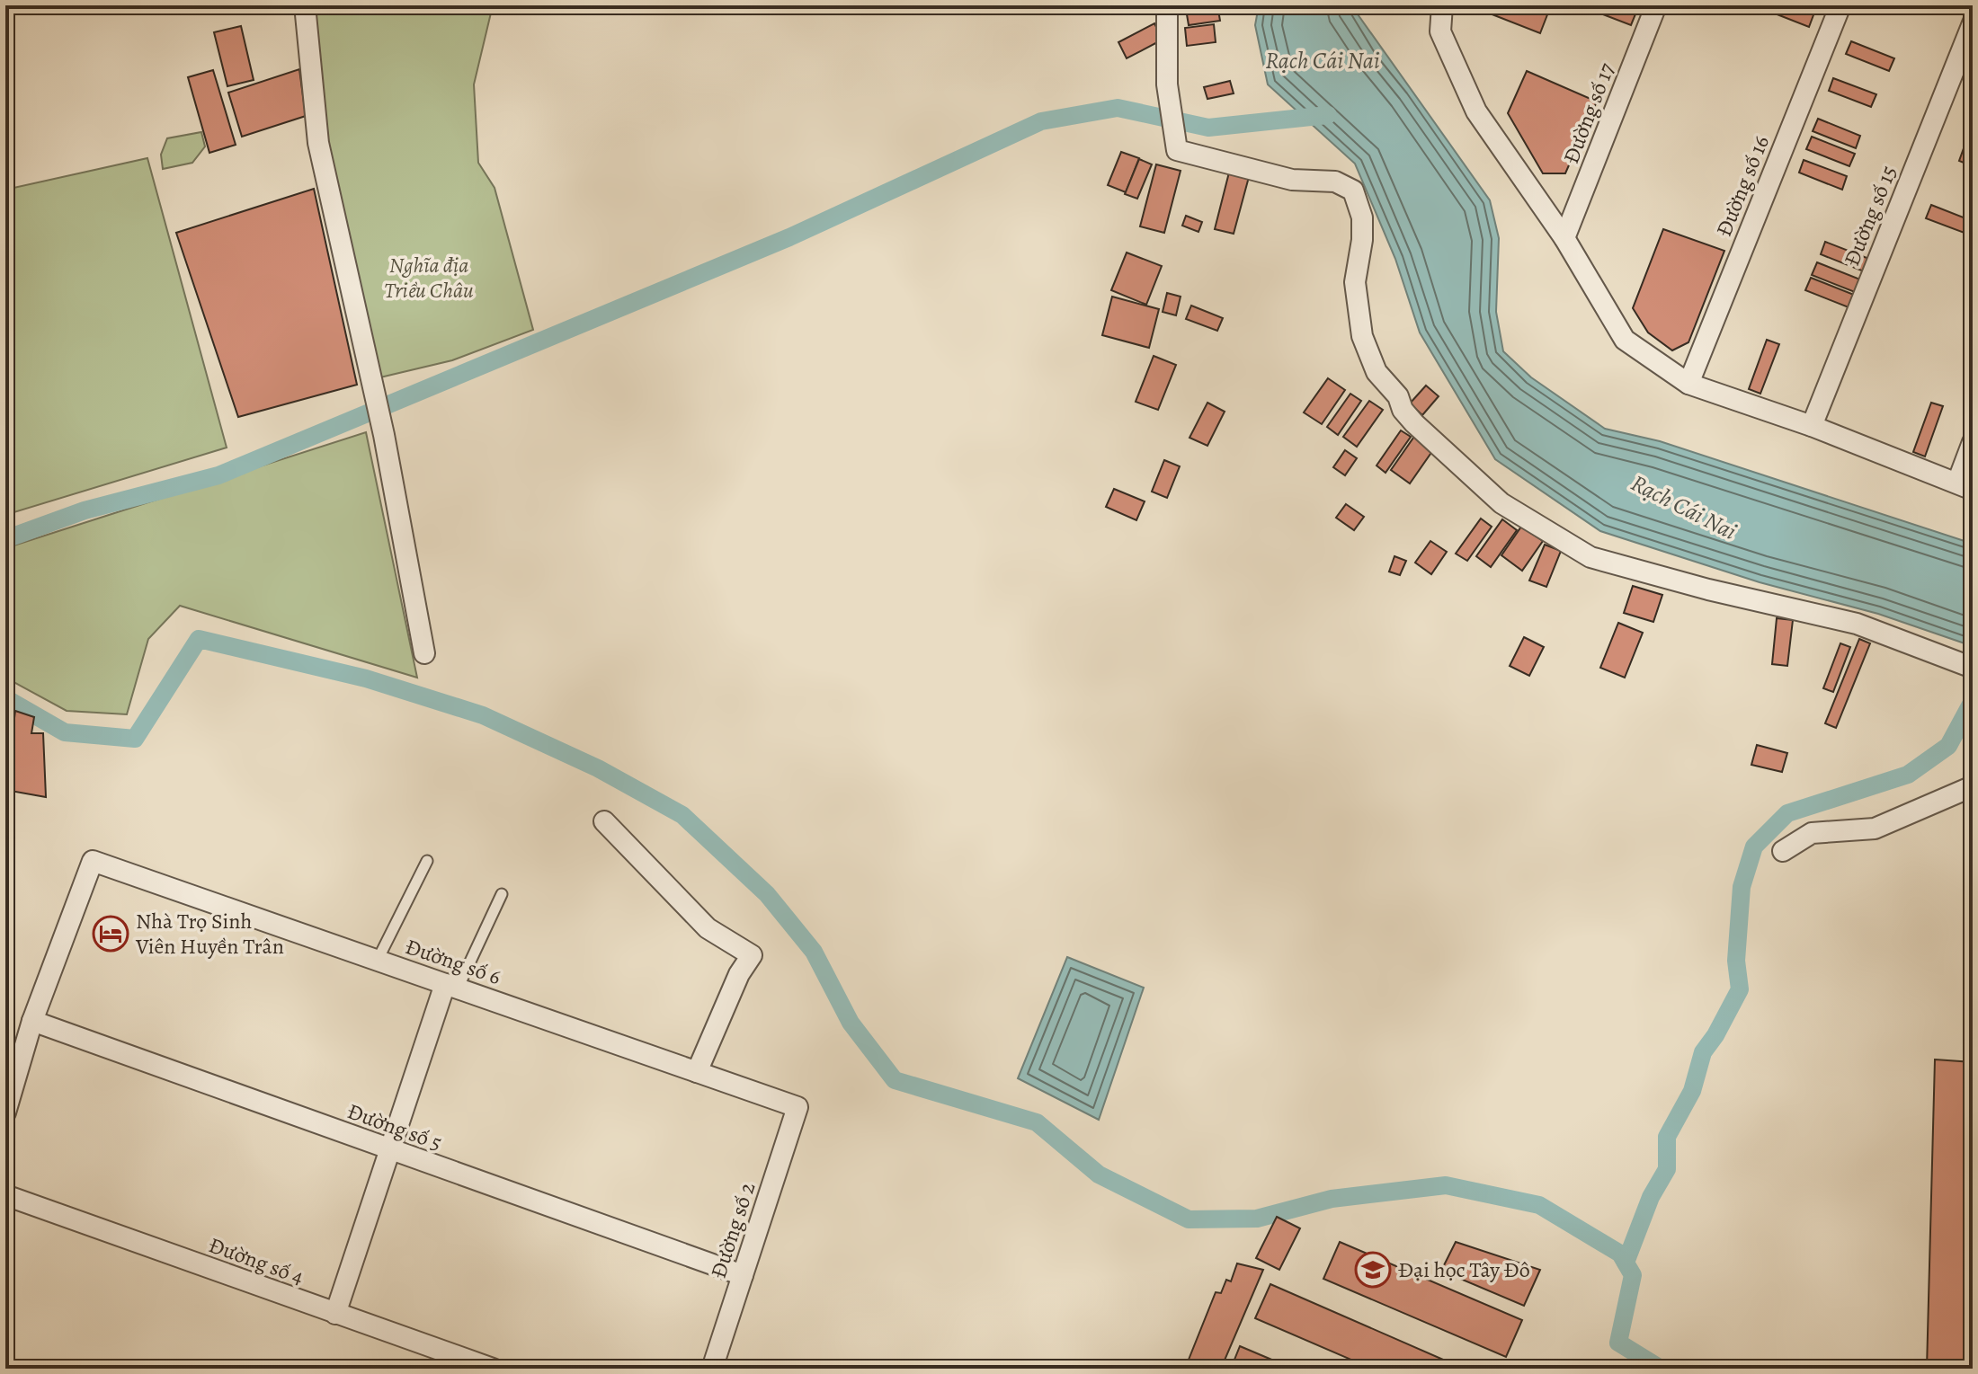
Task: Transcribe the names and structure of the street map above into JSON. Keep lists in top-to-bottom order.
{
  "streets": {
    "street": [
      "Đường số 17",
      "Đường số 16",
      "Đường số 15",
      "Đường số 6",
      "Đường số 5",
      "Đường số 2",
      "Đường số 4"
    ]
  },
  "crossings": [
    ["Đường số 6", "Đường số 5"],
    ["Đường số 6", "Đường số 2"],
    ["Đường số 5", "Đường số 2"]
  ],
  "water": ["Rạch Cái Nai"],
  "parks": ["Nghĩa địa Triều Châu"],
  "places": {
    "hotel": ["Nhà Trọ Sinh Viên Huyền Trân"],
    "school or university": ["Đại học Tây Đô"]
  }
}
